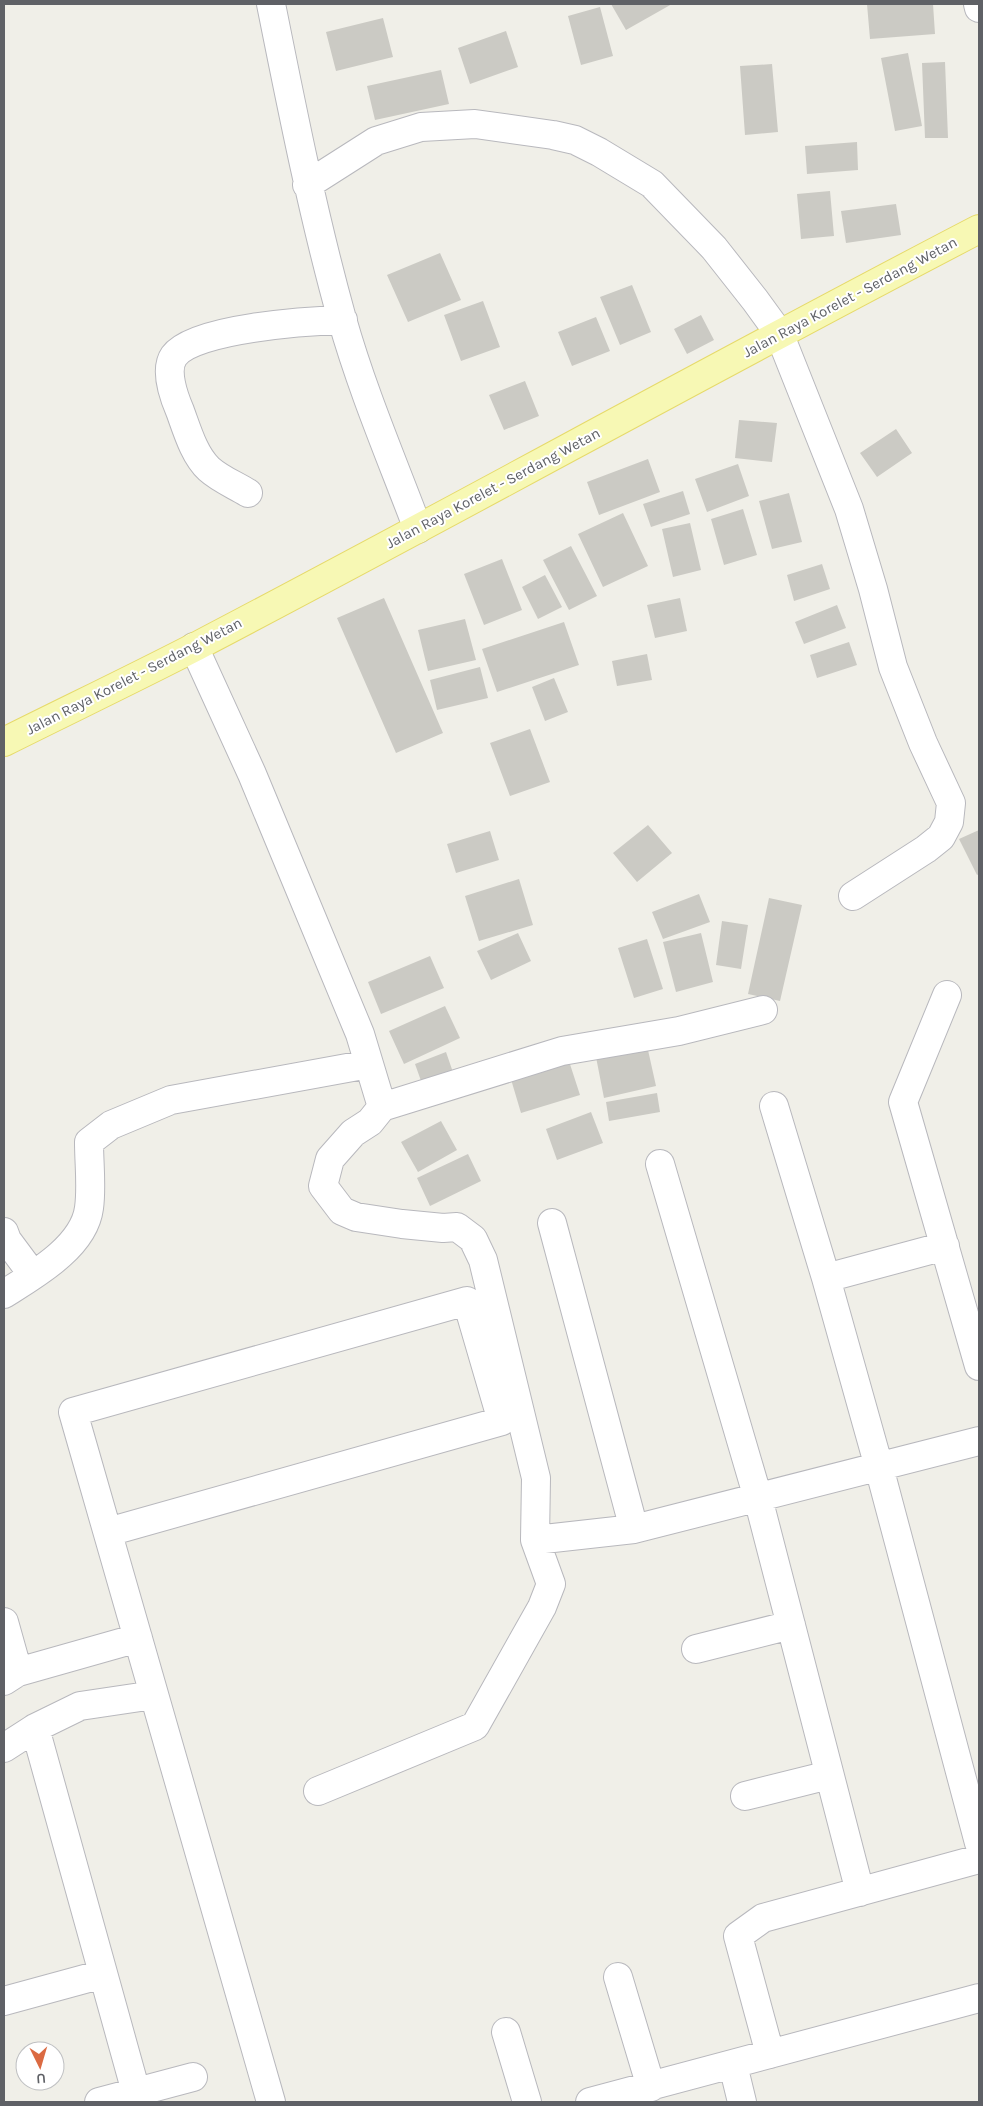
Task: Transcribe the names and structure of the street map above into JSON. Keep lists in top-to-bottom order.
{
  "streets": {
    "main road": ["Jalan Raya Korelet - Serdang Wetan"]
  },
  "north": "bottom"
}
